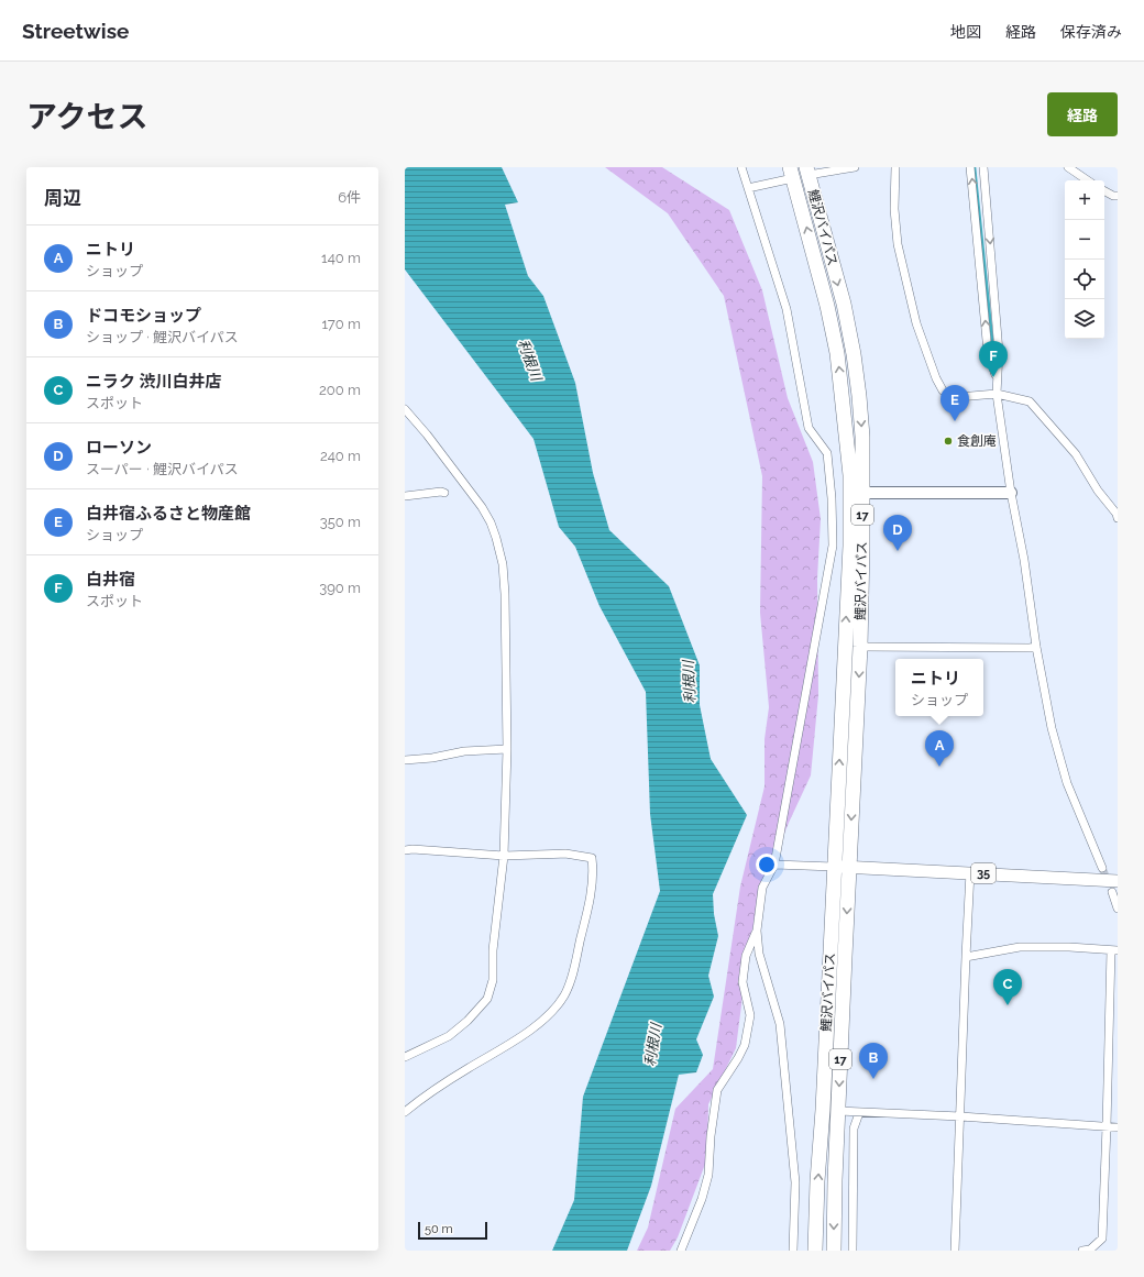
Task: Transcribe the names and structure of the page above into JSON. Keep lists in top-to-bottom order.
{
  "streets": {
    "highway": ["鯉沢バイパス", "17"],
    "main road": ["35"]
  },
  "crossings": [
    ["鯉沢バイパス", "35"]
  ],
  "water": ["利根川"],
  "places": ["食創庵"],
  "scale_bar": "50 m",
  "page": {
    "header": "Streetwise",
    "nav": ["地図", "経路", "保存済み"],
    "title": "アクセス",
    "buttons": "経路",
    "heading": ["周辺", "6件"],
    "map_buttons": ["+", "−"],
    "list": [
      {
        "mark": "A",
        "name": "ニトリ",
        "note": "ショップ",
        "value": "140 m"
      },
      {
        "mark": "B",
        "name": "ドコモショップ",
        "note": "ショップ · 鯉沢バイパス",
        "value": "170 m"
      },
      {
        "mark": "C",
        "name": "ニラク 渋川白井店",
        "note": "スポット",
        "value": "200 m"
      },
      {
        "mark": "D",
        "name": "ローソン",
        "note": "スーパー · 鯉沢バイパス",
        "value": "240 m"
      },
      {
        "mark": "E",
        "name": "白井宿ふるさと物産館",
        "note": "ショップ",
        "value": "350 m"
      },
      {
        "mark": "F",
        "name": "白井宿",
        "note": "スポット",
        "value": "390 m"
      }
    ],
    "pins": [
      "F",
      "E",
      "D",
      "A",
      "C",
      "B"
    ],
    "popup": ["ニトリ", "ショップ"],
    "scale": "50 m"
  }
}
